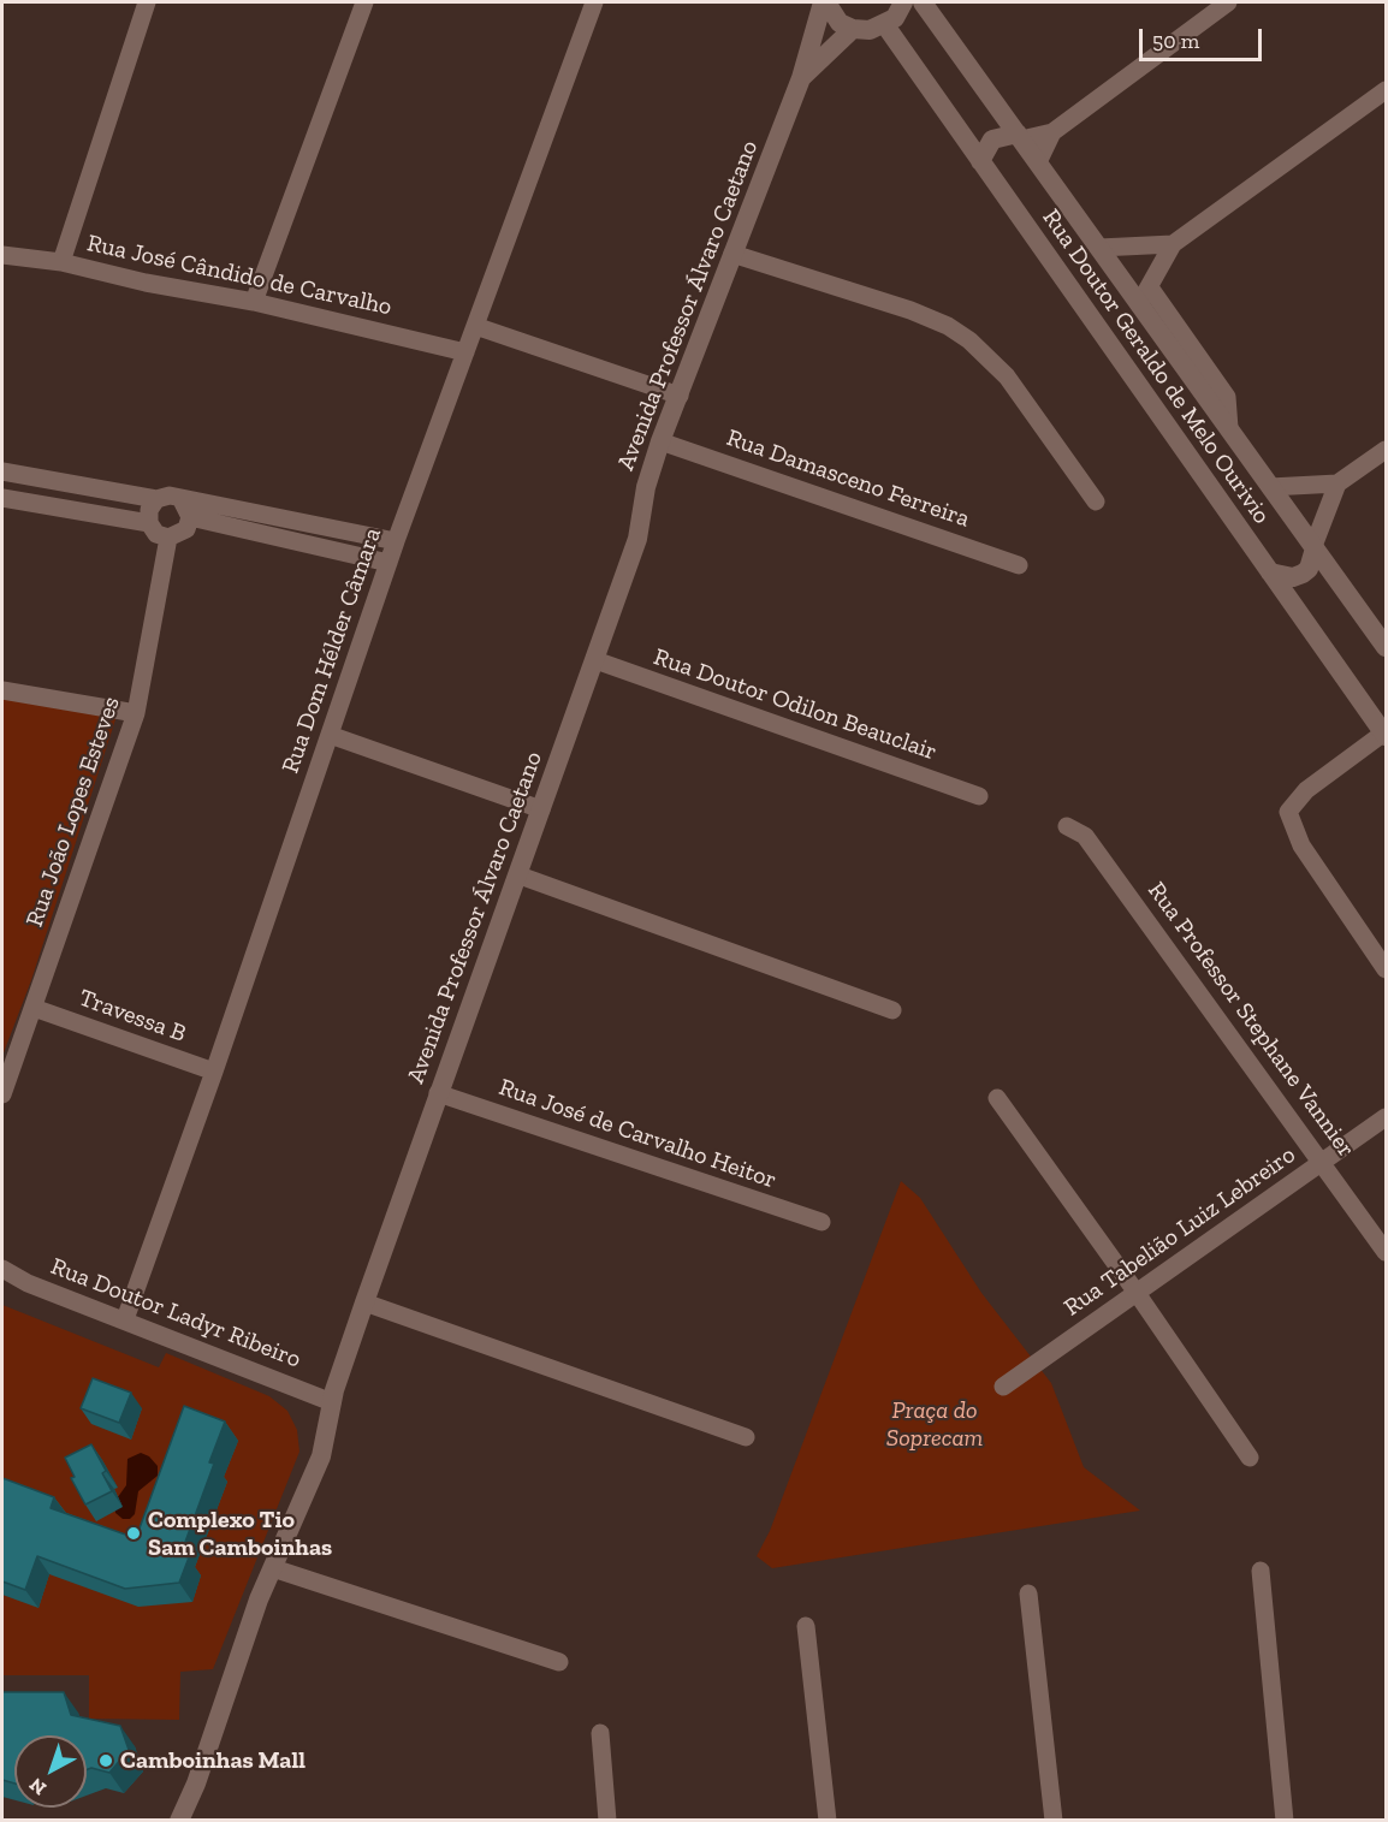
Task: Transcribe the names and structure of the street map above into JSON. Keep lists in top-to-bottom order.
{
  "streets": {
    "street": [
      "Rua José Cândido de Carvalho",
      "Avenida Professor Álvaro Caetano",
      "Rua Doutor Geraldo de Melo Ourivio",
      "Rua Damasceno Ferreira",
      "Rua Dom Hélder Câmara",
      "Rua Doutor Odilon Beauclair",
      "Rua João Lopes Esteves",
      "Travessa B",
      "Rua Professor Stephane Vannier",
      "Rua José de Carvalho Heitor",
      "Rua Tabelião Luiz Lebreiro",
      "Rua Doutor Ladyr Ribeiro"
    ]
  },
  "crossings": [
    ["Rua José Cândido de Carvalho", "Rua Dom Hélder Câmara"],
    ["Avenida Professor Álvaro Caetano", "Rua Damasceno Ferreira"],
    ["Avenida Professor Álvaro Caetano", "Rua Doutor Odilon Beauclair"],
    ["Avenida Professor Álvaro Caetano", "Rua José de Carvalho Heitor"],
    ["Avenida Professor Álvaro Caetano", "Rua Doutor Ladyr Ribeiro"],
    ["Rua Dom Hélder Câmara", "Travessa B"],
    ["Rua Dom Hélder Câmara", "Rua Doutor Ladyr Ribeiro"],
    ["Rua João Lopes Esteves", "Travessa B"],
    ["Rua Professor Stephane Vannier", "Rua Tabelião Luiz Lebreiro"]
  ],
  "parks": ["Praça do Soprecam"],
  "places": ["Complexo Tio Sam Camboinhas", "Camboinhas Mall"],
  "scale_bar": "50 m",
  "north": "bottom left"
}
